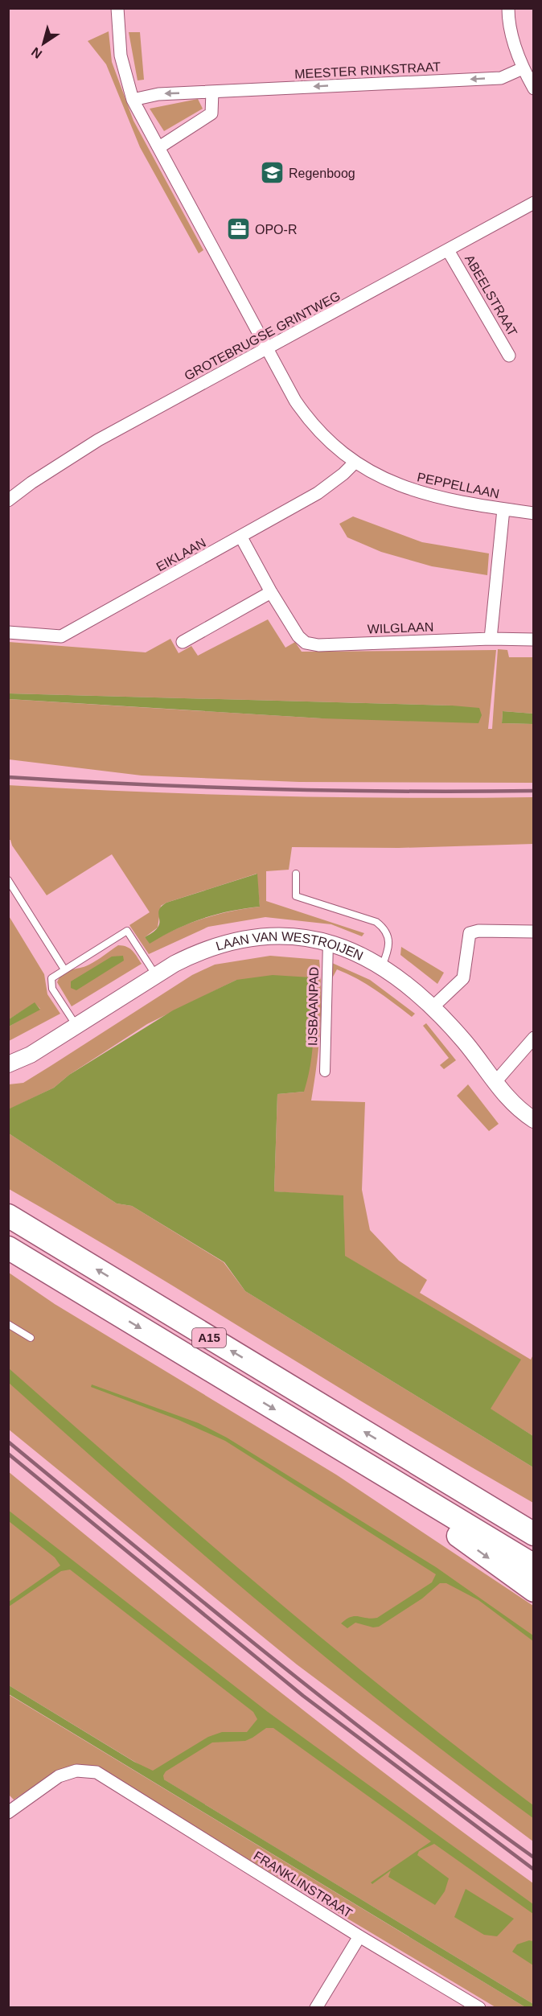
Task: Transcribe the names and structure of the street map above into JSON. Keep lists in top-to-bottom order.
{
  "streets": {
    "highway": ["A15"],
    "street": [
      "MEESTER RINKSTRAAT",
      "ABEELSTRAAT",
      "GROTEBRUGSE GRINTWEG",
      "PEPPELLAAN",
      "EIKLAAN",
      "WILGLAAN",
      "LAAN VAN WESTROIJEN",
      "IJSBAANPAD",
      "FRANKLINSTRAAT"
    ]
  },
  "crossings": [
    ["MEESTER RINKSTRAAT", "PEPPELLAAN"],
    ["ABEELSTRAAT", "GROTEBRUGSE GRINTWEG"],
    ["GROTEBRUGSE GRINTWEG", "PEPPELLAAN"],
    ["PEPPELLAAN", "EIKLAAN"],
    ["EIKLAAN", "WILGLAAN"],
    ["LAAN VAN WESTROIJEN", "IJSBAANPAD"]
  ],
  "one_way": ["MEESTER RINKSTRAAT"],
  "places": {
    "school or university": ["Regenboog"],
    "office": ["OPO-R"]
  },
  "north": "bottom left"
}
